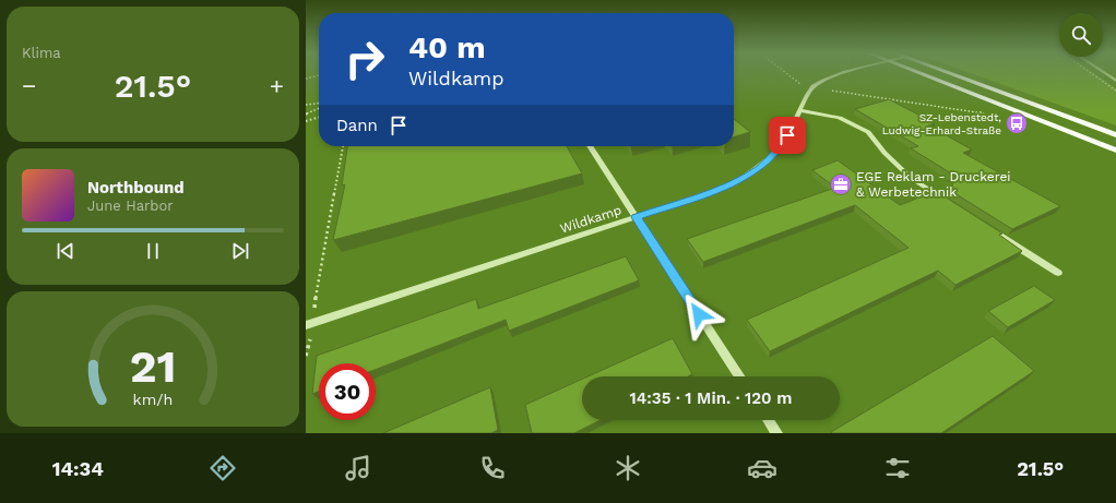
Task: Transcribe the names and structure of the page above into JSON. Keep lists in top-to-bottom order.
{
  "streets": {
    "street": ["Wildkamp"]
  },
  "places": {
    "bus stop": ["SZ-Lebenstedt, Ludwig-Erhard-Straße"],
    "office": ["EGE Reklam - Druckerei & Werbetechnik"]
  },
  "page": {
    "tile": "Klima",
    "turn": ["40 m", "Wildkamp"],
    "heat": ["−", "21.5°", "+"],
    "then": "Dann",
    "song": ["Northbound", "June Harbor"],
    "limit": "30",
    "trip": "14:35 · 1 Min. · 120 m",
    "tabs": ["14:34", "21.5°"],
    "gauge": ["21", "km/h"]
  }
}
